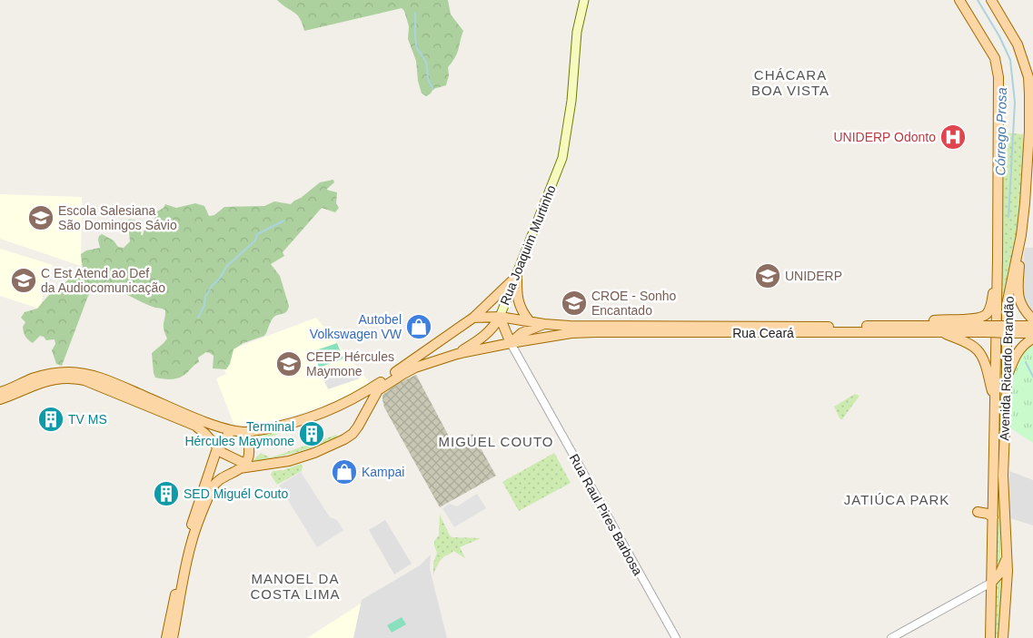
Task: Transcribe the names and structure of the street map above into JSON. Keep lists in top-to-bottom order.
{
  "streets": {
    "main road": ["Rua Joaquim Murtinho", "Rua Ceará", "Avenida Ricardo Brandão"],
    "street": ["Rua Raul Pires Barbosa"]
  },
  "crossings": [
    ["Rua Joaquim Murtinho", "Rua Ceará"],
    ["Rua Ceará", "Rua Raul Pires Barbosa"]
  ],
  "districts": [
    "CHÁCARA BOA VISTA",
    "MIGUEL COUTO",
    "JATIÚCA PARK",
    "MANOEL DA COSTA LIMA"
  ],
  "water": ["Córrego Prosa"],
  "places": {
    "hospital": ["UNIDERP Odonto"],
    "school or university": [
      "Escola Salesiana São Domingos Sávio",
      "UNIDERP",
      "C Est Atend ao Def da Audiocomunicação",
      "CROE - Sonho Encantado",
      "CEEP Hércules Maymone"
    ],
    "shop": ["Autobel Volkswagen VW", "Kampai"],
    "building": ["TV MS", "Terminal Hércules Maymone", "SED Miguél Couto"]
  }
}
